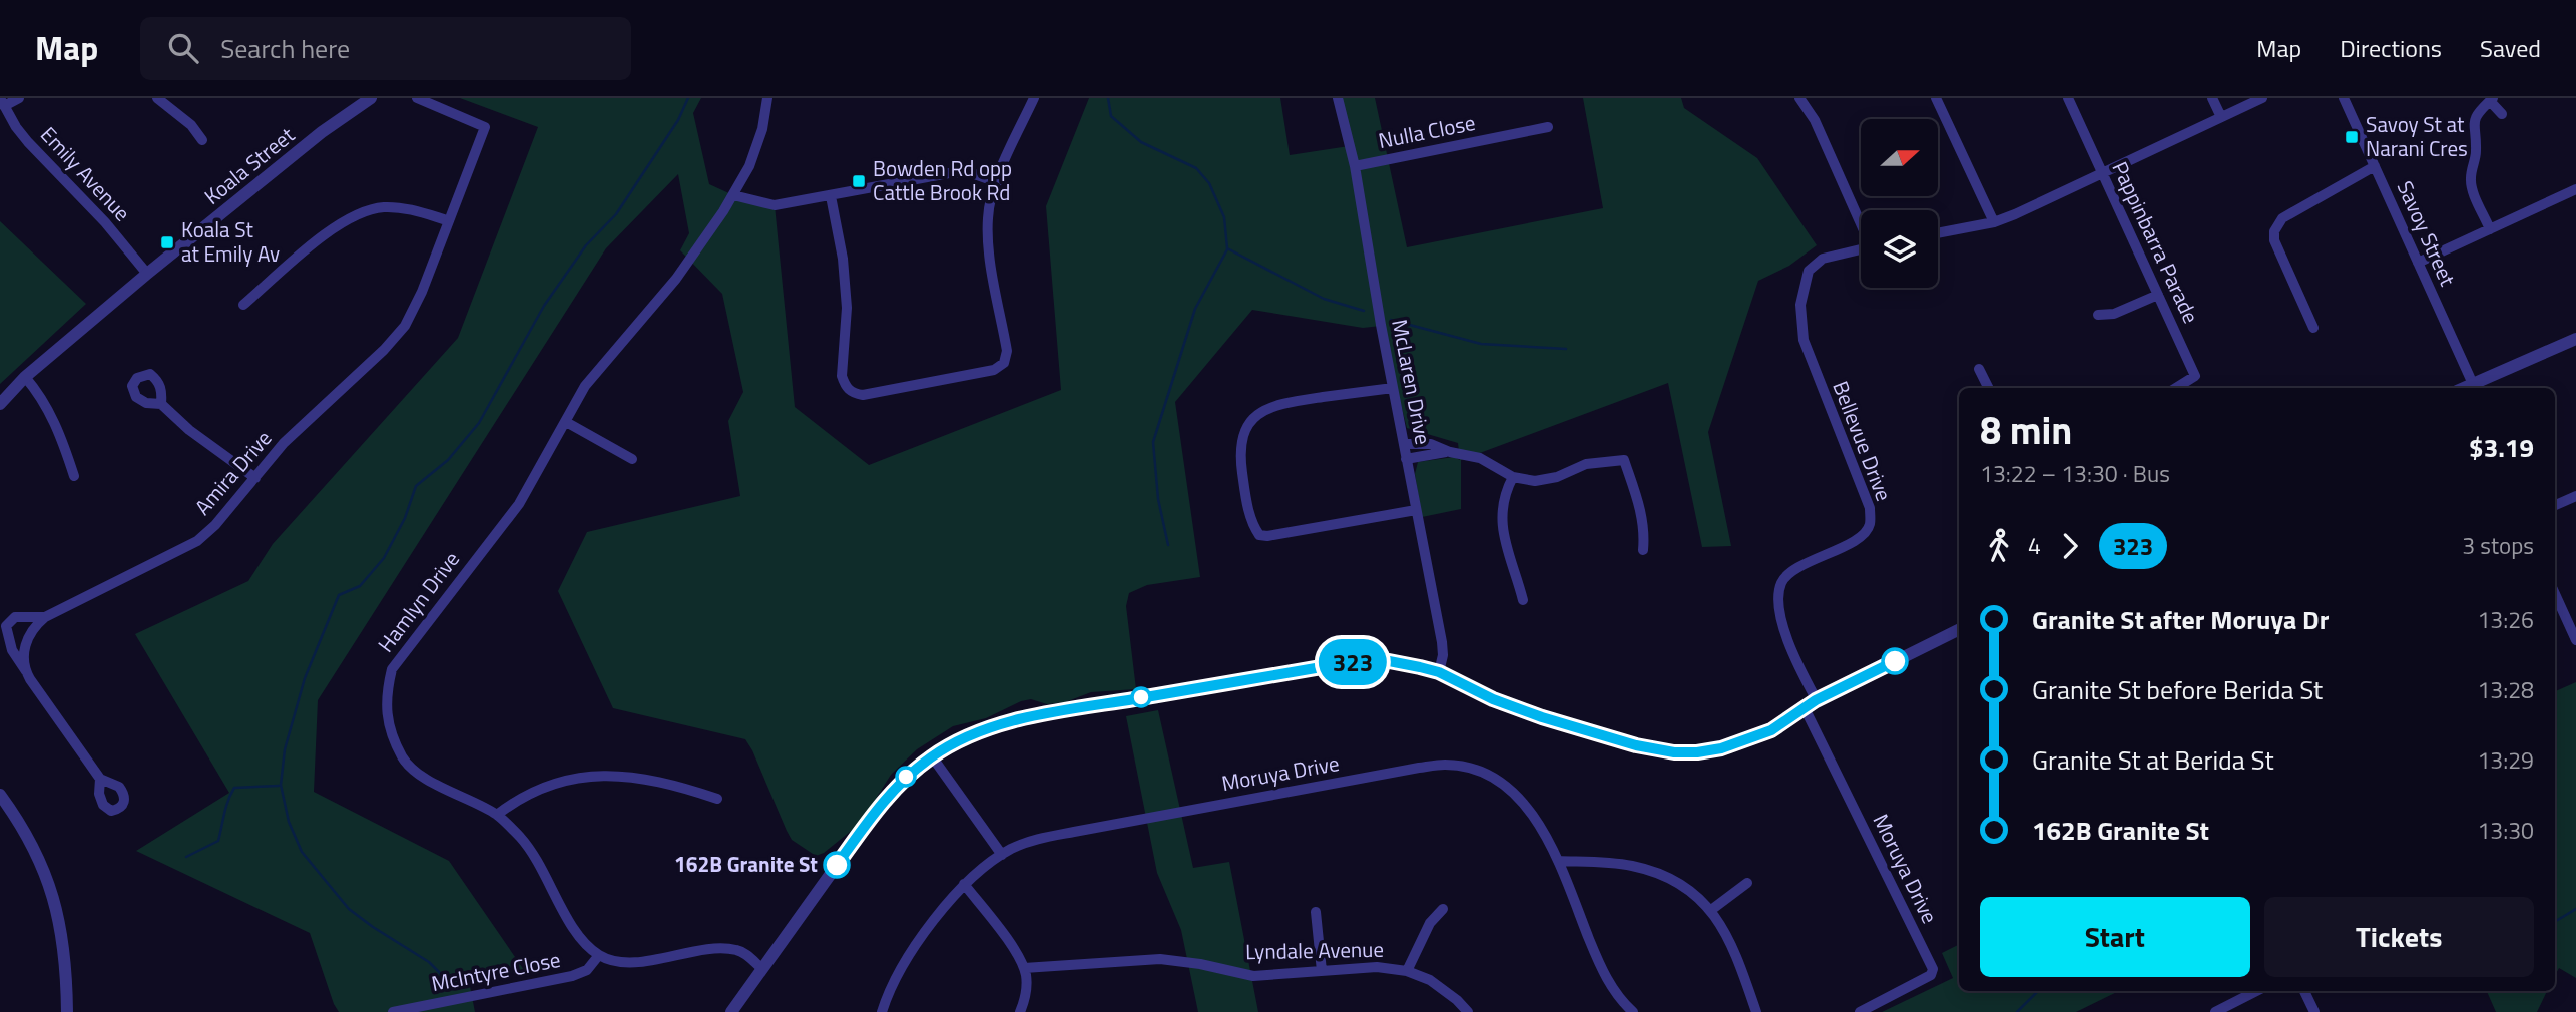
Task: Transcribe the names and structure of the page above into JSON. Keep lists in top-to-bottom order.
{
  "streets": {
    "street": [
      "Nulla Close",
      "Koala Street",
      "Emily Avenue",
      "Savoy Street",
      "Pappinbarra Parade",
      "McLaren Drive",
      "Bellevue Drive",
      "Amira Drive",
      "Hamlyn Drive",
      "Moruya Drive",
      "Lyndale Avenue",
      "McIntyre Close"
    ]
  },
  "crossings": [
    ["Nulla Close", "McLaren Drive"],
    ["Koala Street", "Emily Avenue"],
    ["Hamlyn Drive", "McIntyre Close"]
  ],
  "places": {
    "transit": ["Savoy St at Narani Cres", "Bowden Rd opp Cattle Brook Rd", "Koala St at Emily Av"],
    "other": ["162B Granite St"]
  },
  "lines": ["bus line 323"],
  "north": "right",
  "page": {
    "header": "Map",
    "search": "Search here",
    "nav": ["Map", "Directions", "Saved"],
    "on_map": "323",
    "heading": ["8 min", "13:22 – 13:30 · Bus", "$3.19"],
    "legs": ["4", "323", "3 stops"],
    "list": [
      {
        "name": "Granite St after Moruya Dr",
        "value": "13:26"
      },
      {
        "name": "Granite St before Berida St",
        "value": "13:28"
      },
      {
        "name": "Granite St at Berida St",
        "value": "13:29"
      },
      {
        "name": "162B Granite St",
        "value": "13:30"
      }
    ],
    "buttons": ["Start", "Tickets"]
  }
}
